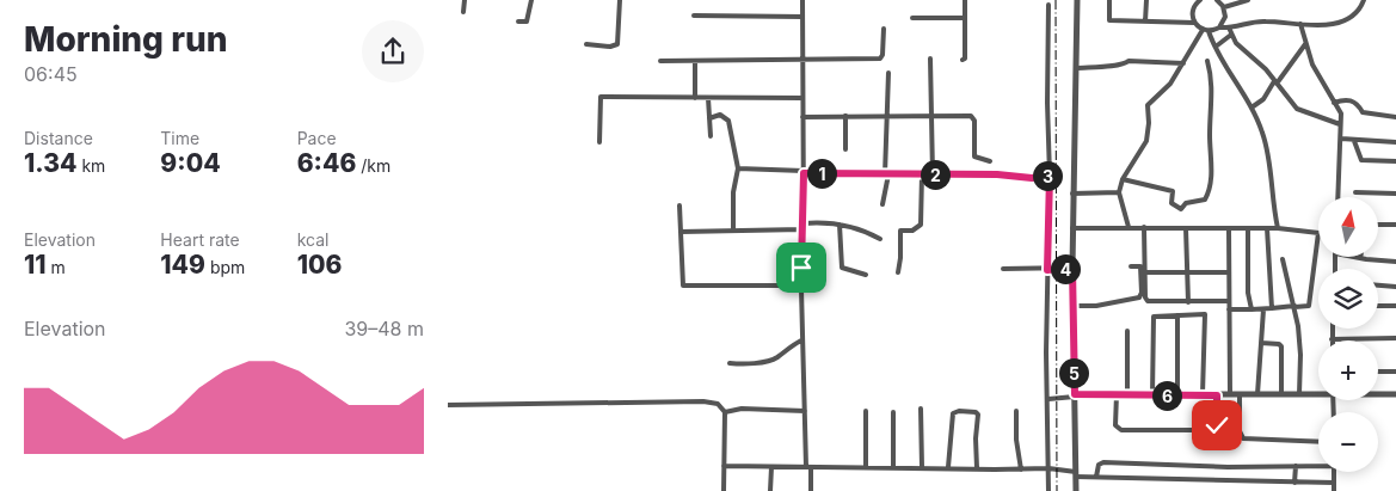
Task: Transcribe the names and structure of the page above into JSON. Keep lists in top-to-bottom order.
{
  "north": "top",
  "page": {
    "heading": ["Morning run", "06:45"],
    "stats": [
      ["Distance", "1.34 km"],
      ["Time", "9:04"],
      ["Pace", "6:46 /km"],
      ["Elevation", "11 m"],
      ["Heart rate", "149 bpm"],
      ["kcal", "106"]
    ],
    "pins": [
      "1",
      "2",
      "3",
      "4",
      "5",
      "6"
    ],
    "map_buttons": ["+", "−"],
    "chart": ["Elevation", "39–48 m"]
  }
}
